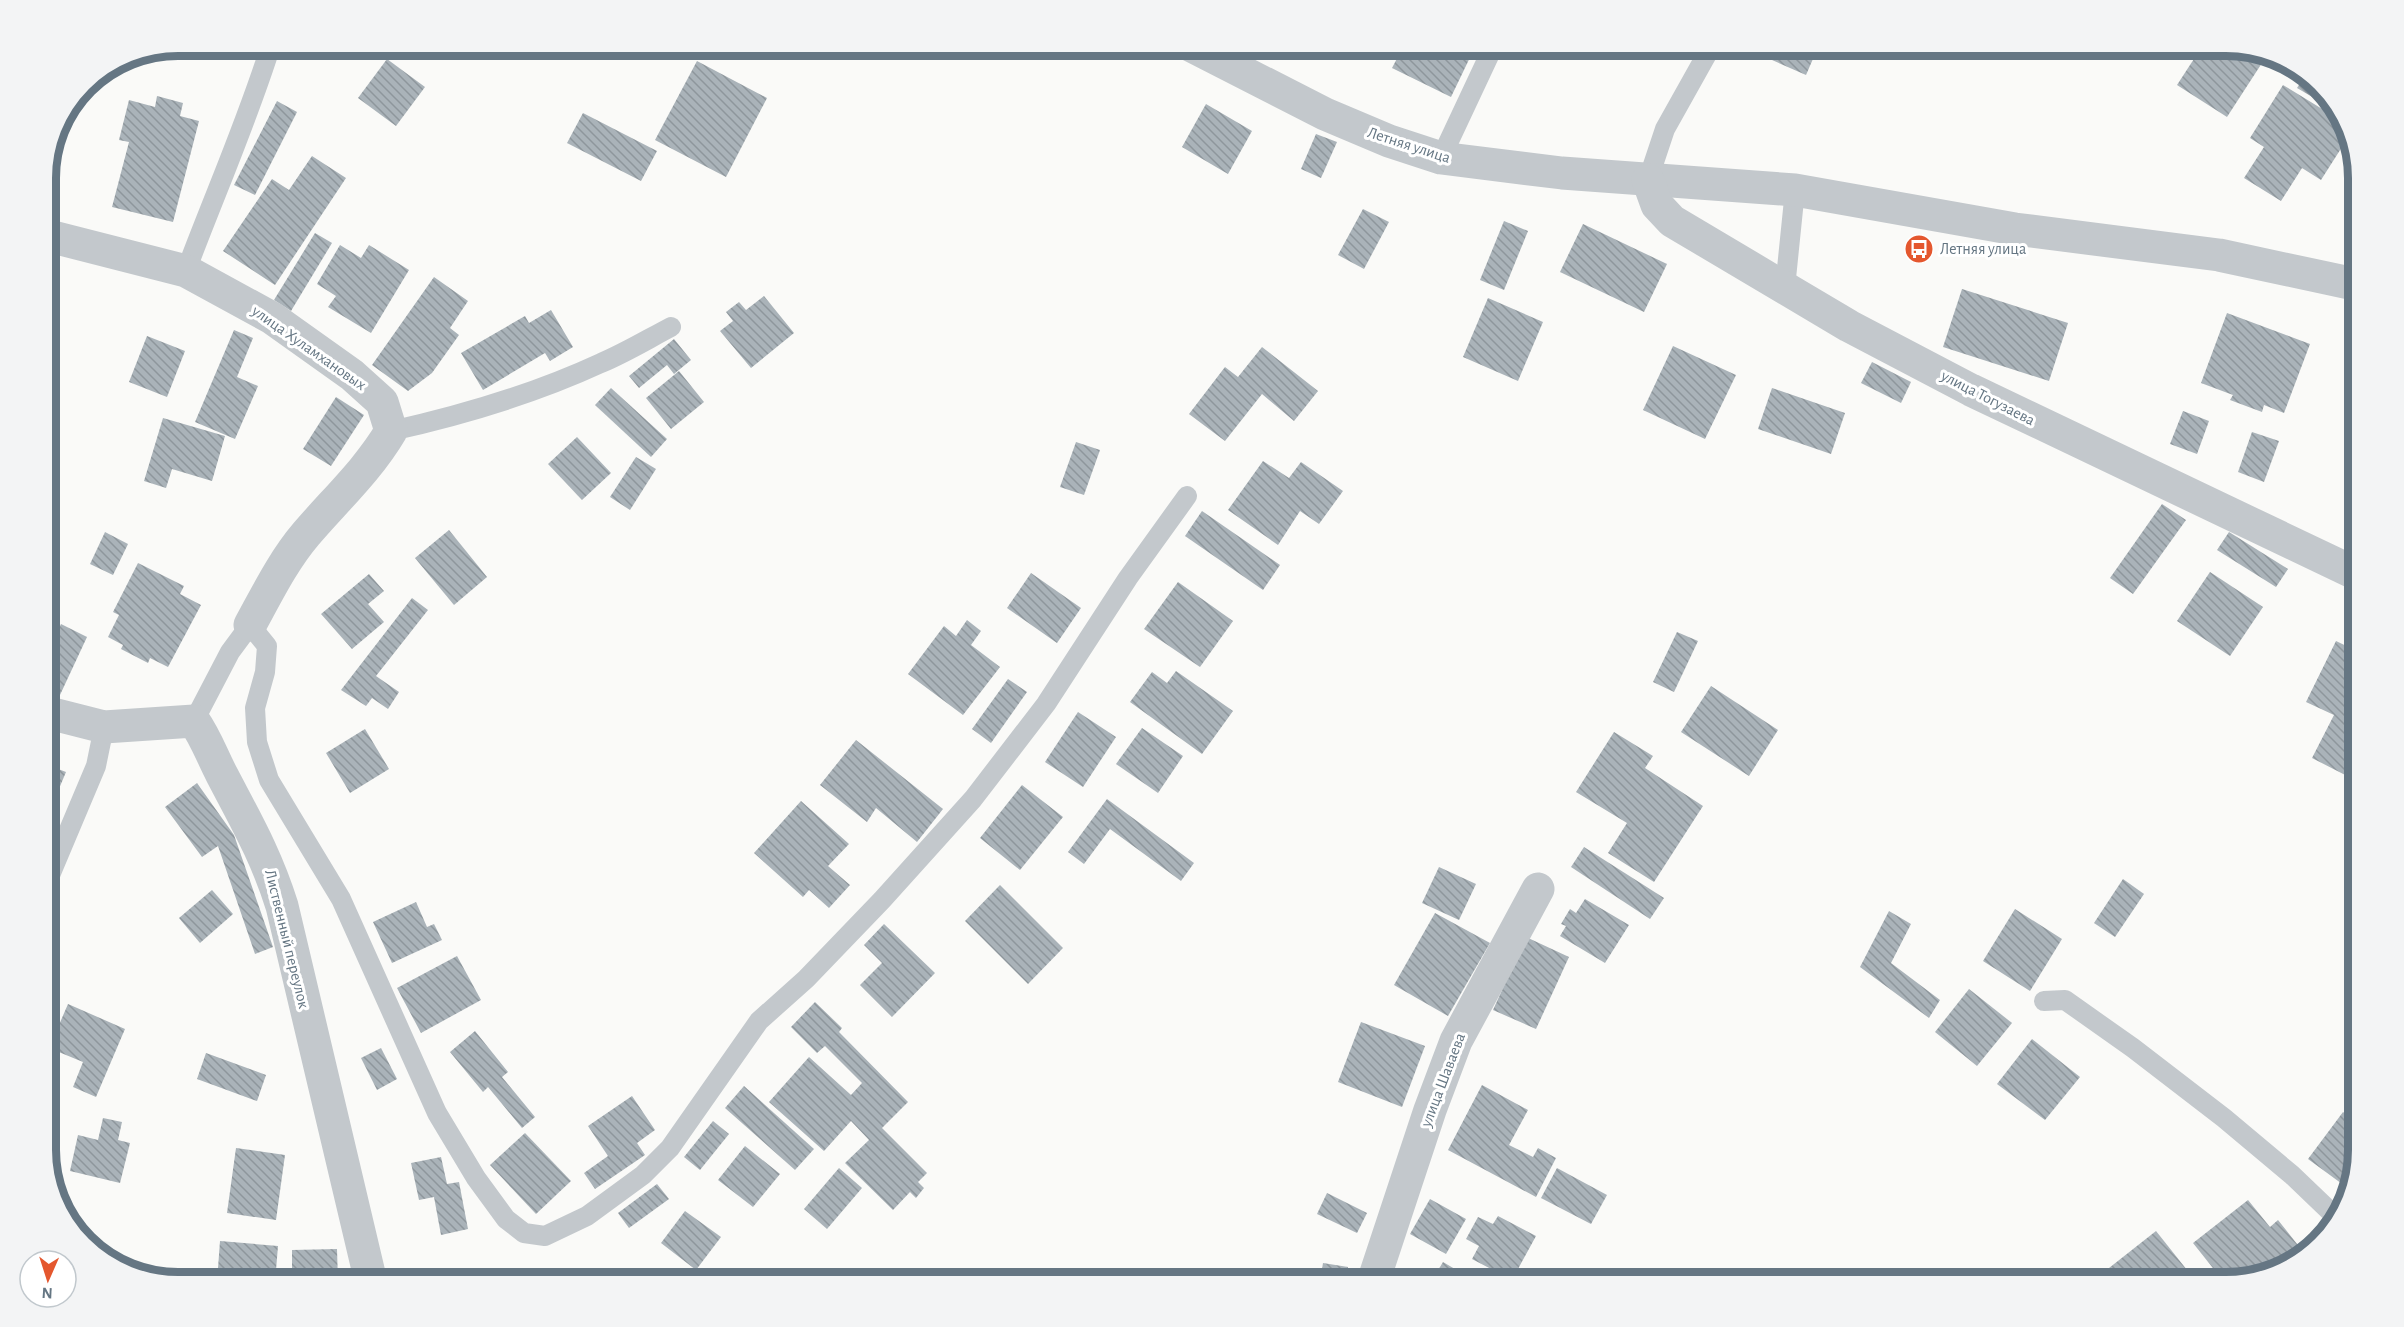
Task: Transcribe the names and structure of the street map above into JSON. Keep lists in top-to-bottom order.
{
  "streets": {
    "street": [
      "Летняя улица",
      "улица Хуламхановых",
      "улица Тогузаева",
      "Лиственный переулок",
      "улица Шаваева"
    ]
  },
  "crossings": [
    ["Летняя улица", "улица Тогузаева"]
  ],
  "places": {
    "bus stop": ["Летняя улица"]
  },
  "north": "bottom"
}
